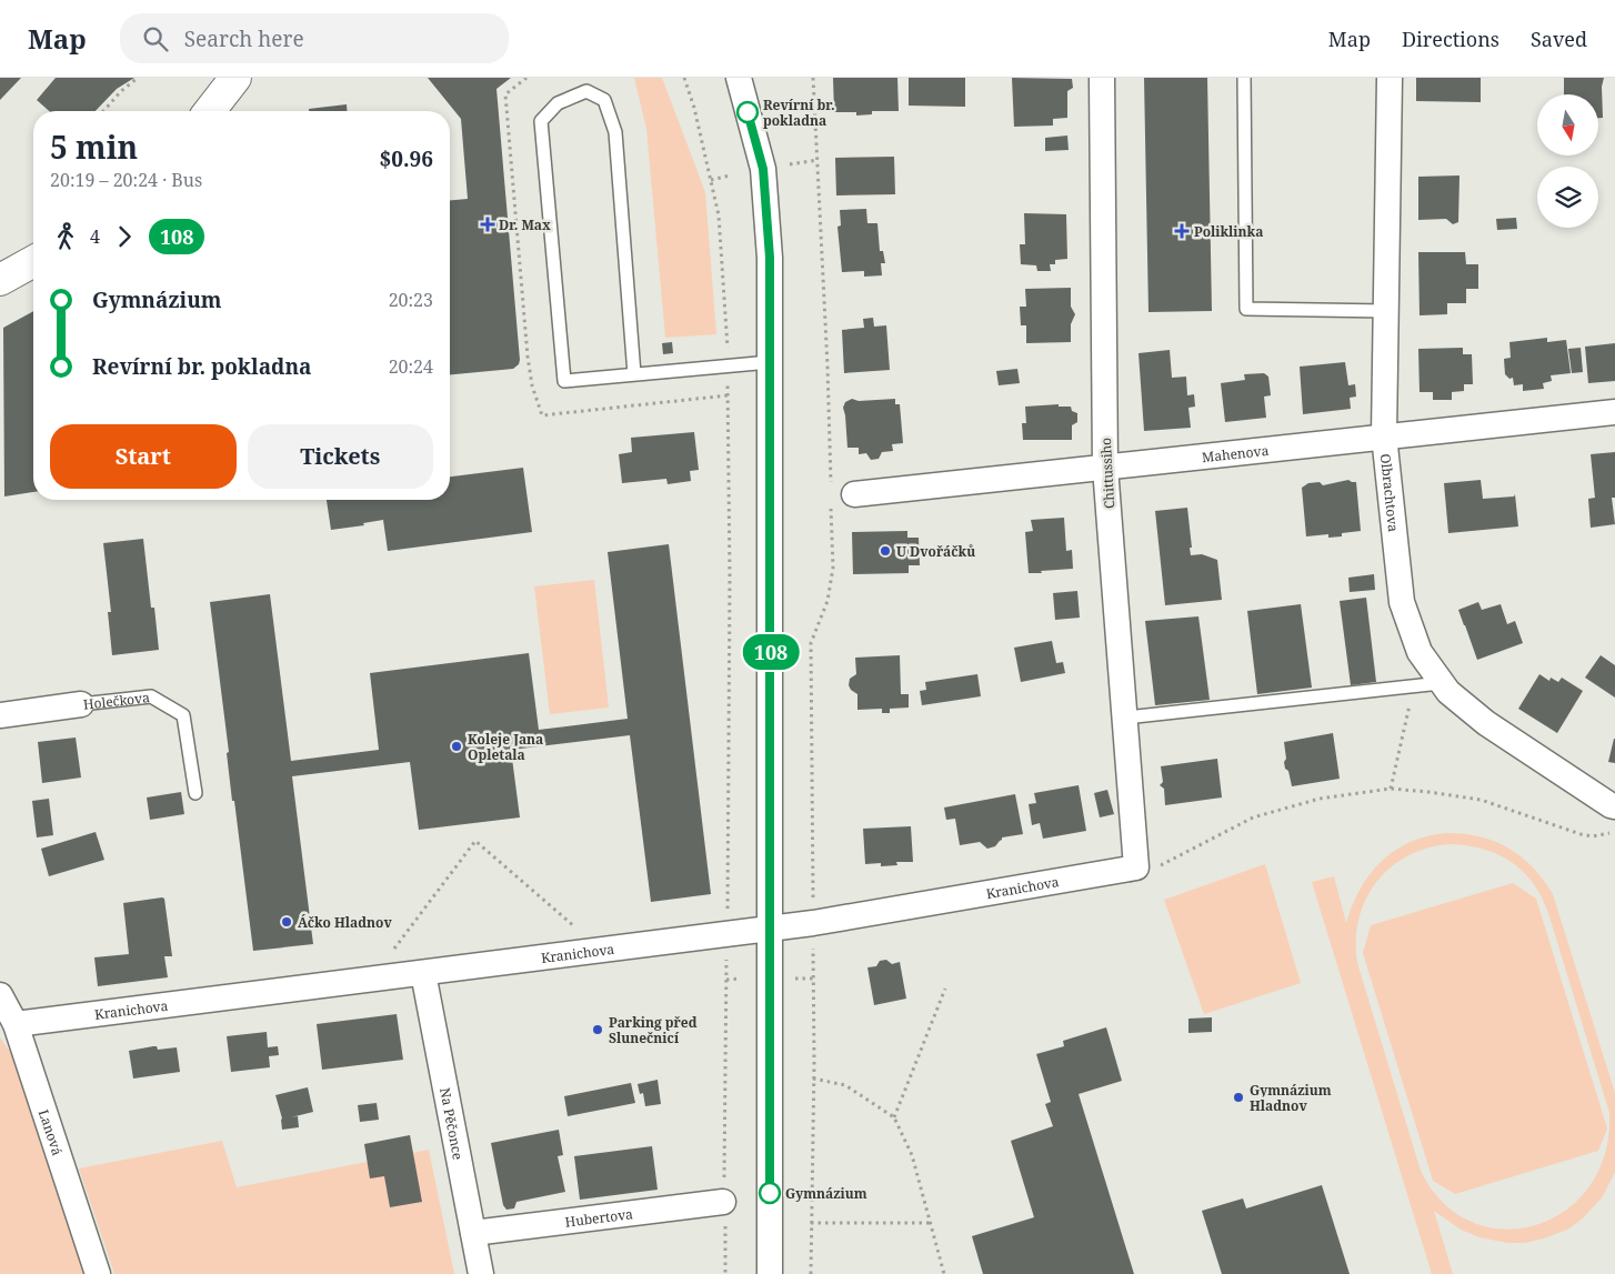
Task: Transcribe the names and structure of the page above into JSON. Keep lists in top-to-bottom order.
{
  "streets": {
    "street": [
      "Mahenova",
      "Chittussiho",
      "Olbrachtova",
      "Holečkova",
      "Kranichova",
      "Na Pěčonce",
      "Lanová",
      "Hubertova"
    ]
  },
  "crossings": [
    ["Mahenova", "Chittussiho"],
    ["Mahenova", "Olbrachtova"],
    ["Chittussiho", "Kranichova"],
    ["Kranichova", "Na Pěčonce"],
    ["Kranichova", "Lanová"],
    ["Na Pěčonce", "Hubertova"]
  ],
  "places": {
    "other": [
      "Revírní br. pokladna",
      "U Dvořáčků",
      "Koleje Jana Opletala",
      "Áčko Hladnov",
      "Parking před Slunečnicí",
      "Gymnázium Hladnov",
      "Gymnázium"
    ],
    "health": ["Dr. Max", "Poliklinka"]
  },
  "lines": ["bus line 108"],
  "north": "bottom",
  "page": {
    "header": "Map",
    "search": "Search here",
    "nav": ["Map", "Directions", "Saved"],
    "on_map": "108",
    "heading": ["5 min", "20:19 – 20:24 · Bus", "$0.96"],
    "legs": ["4", "108"],
    "list": [
      {
        "name": "Gymnázium",
        "value": "20:23"
      },
      {
        "name": "Revírní br. pokladna",
        "value": "20:24"
      }
    ],
    "buttons": ["Start", "Tickets"]
  }
}
